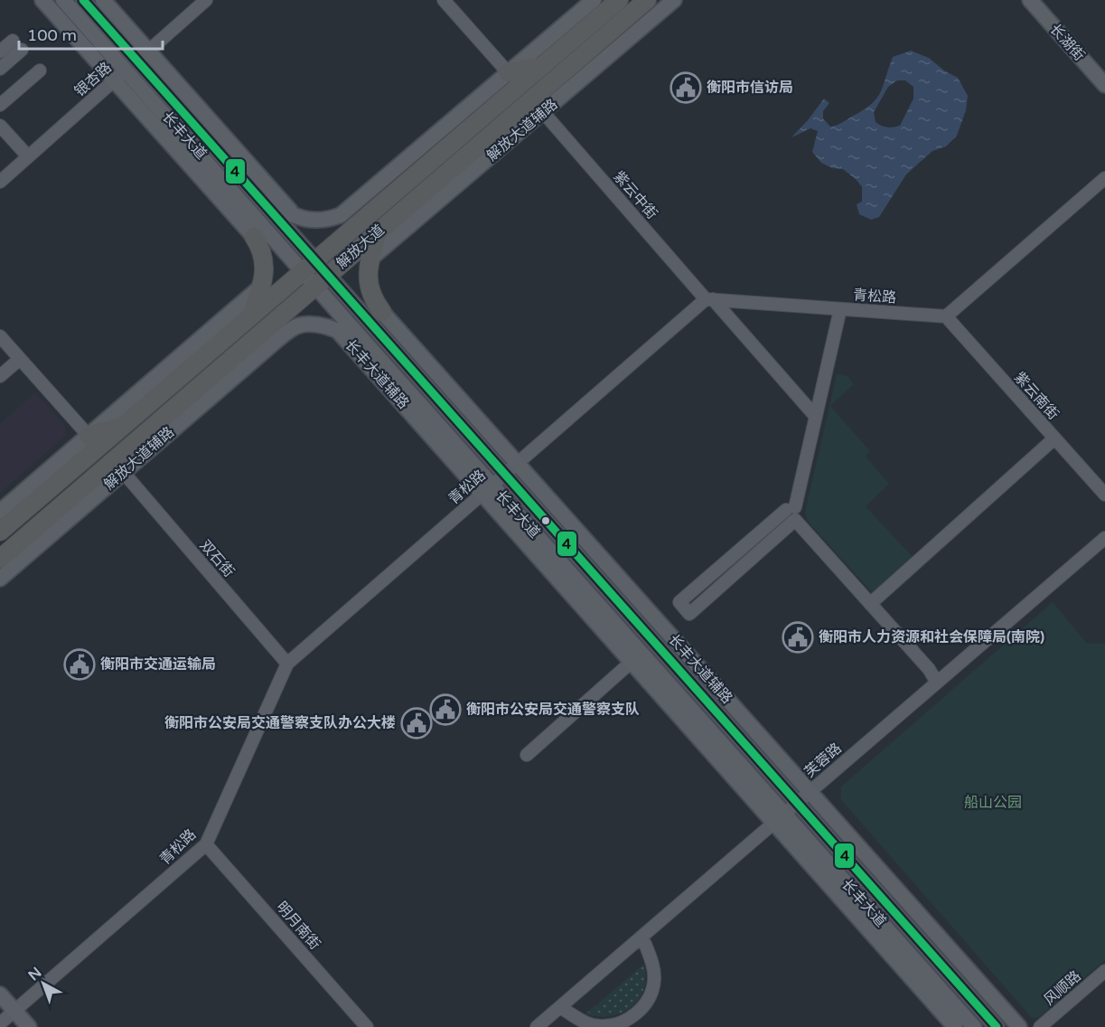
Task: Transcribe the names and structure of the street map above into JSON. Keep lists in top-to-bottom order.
{
  "streets": {
    "highway": ["解放大道"],
    "main road": [
      "长湖街",
      "解放大道辅路",
      "长丰大道",
      "长丰大道辅路"
    ],
    "street": [
      "银杏路",
      "紫云中街",
      "青松路",
      "紫云南街",
      "双石街",
      "芙蓉路",
      "明月南街",
      "风顺路"
    ]
  },
  "crossings": [
    ["银杏路", "长丰大道"],
    ["解放大道辅路", "长丰大道"],
    ["解放大道辅路", "紫云中街"],
    ["解放大道辅路", "解放大道"],
    ["解放大道辅路", "长丰大道辅路"],
    ["解放大道辅路", "双石街"],
    ["长丰大道", "解放大道"],
    ["长丰大道", "青松路"],
    ["长丰大道", "长丰大道辅路"],
    ["长丰大道", "芙蓉路"],
    ["紫云中街", "解放大道"],
    ["紫云中街", "青松路"],
    ["解放大道", "双石街"],
    ["青松路", "长丰大道辅路"],
    ["青松路", "紫云南街"],
    ["青松路", "双石街"],
    ["青松路", "明月南街"],
    ["长丰大道辅路", "芙蓉路"]
  ],
  "parks": ["船山公园"],
  "places": {
    "public building": [
      "衡阳市信访局",
      "衡阳市人力资源和社会保障局(南院)",
      "衡阳市交通运输局",
      "衡阳市公安局交通警察支队",
      "衡阳市公安局交通警察支队办公大楼"
    ]
  },
  "lines": ["transit line 4"],
  "scale_bar": "100 m",
  "north": "top left"
}
